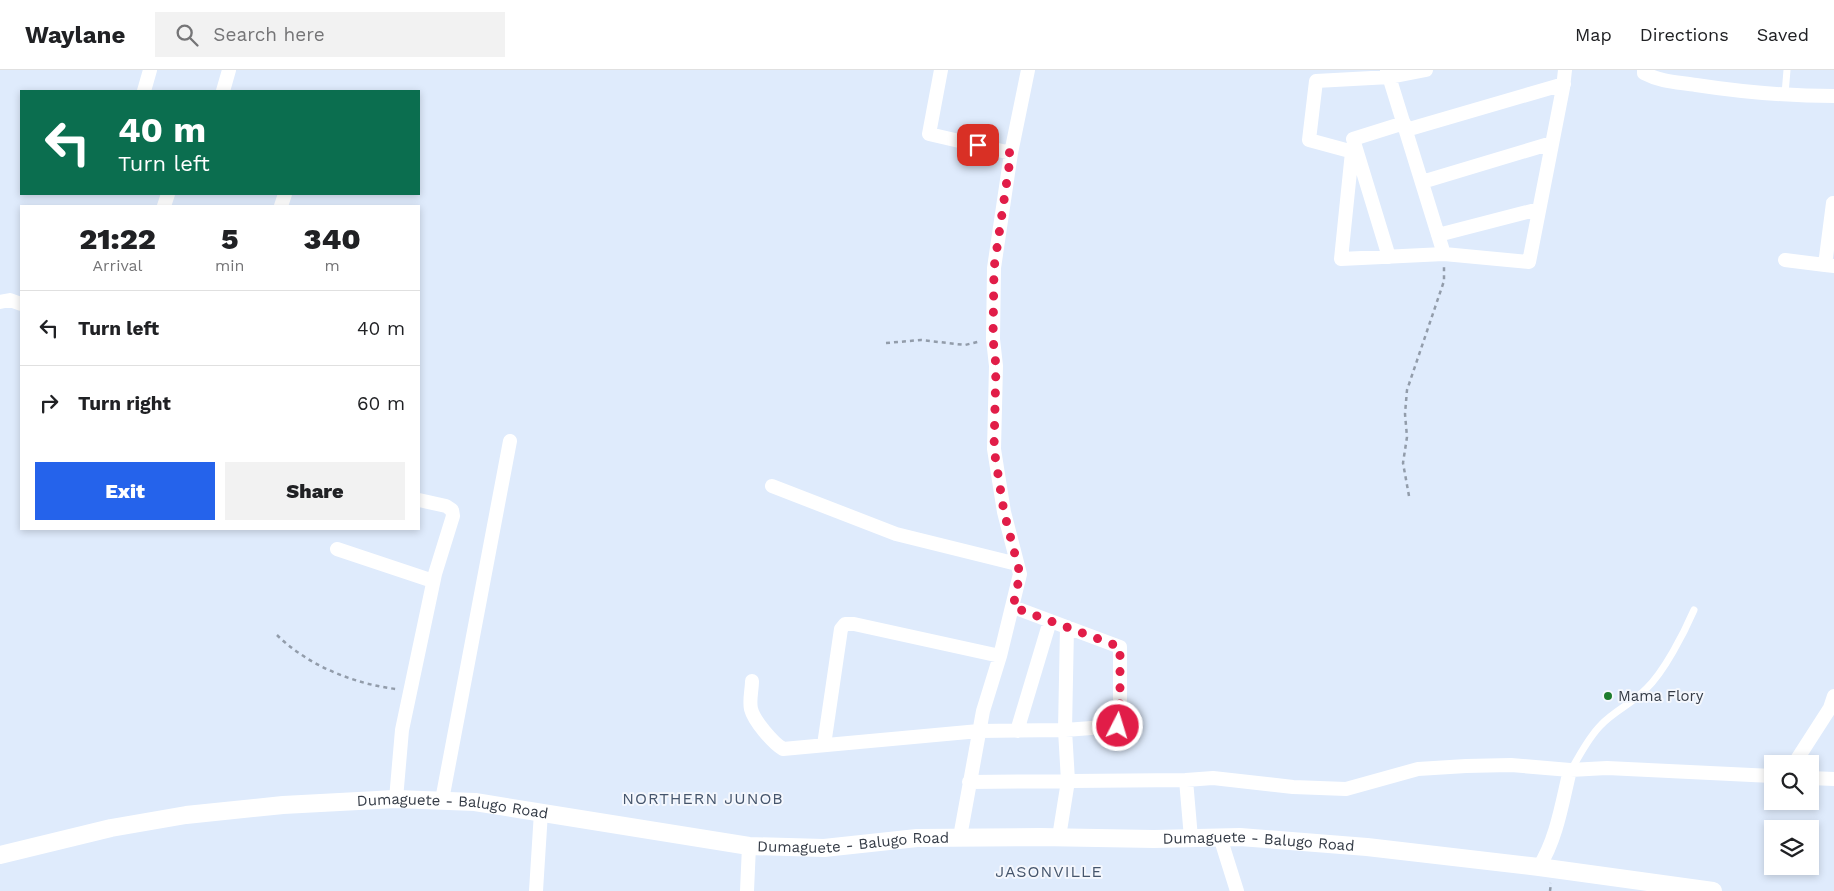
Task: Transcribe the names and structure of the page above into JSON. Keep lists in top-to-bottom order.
{
  "streets": {
    "street": ["Dumaguete - Balugo Road"]
  },
  "districts": ["NORTHERN JUNOB", "JASONVILLE"],
  "places": ["Mama Flory"],
  "page": {
    "header": "Waylane",
    "search": "Search here",
    "nav": ["Map", "Directions", "Saved"],
    "turn": ["40 m", "Turn left"],
    "eta": [
      "21:22",
      "Arrival",
      "5",
      "min",
      "340",
      "m"
    ],
    "list": [
      {
        "name": "Turn left",
        "value": "40 m"
      },
      {
        "name": "Turn right",
        "value": "60 m"
      }
    ],
    "buttons": ["Exit", "Share"]
  }
}
